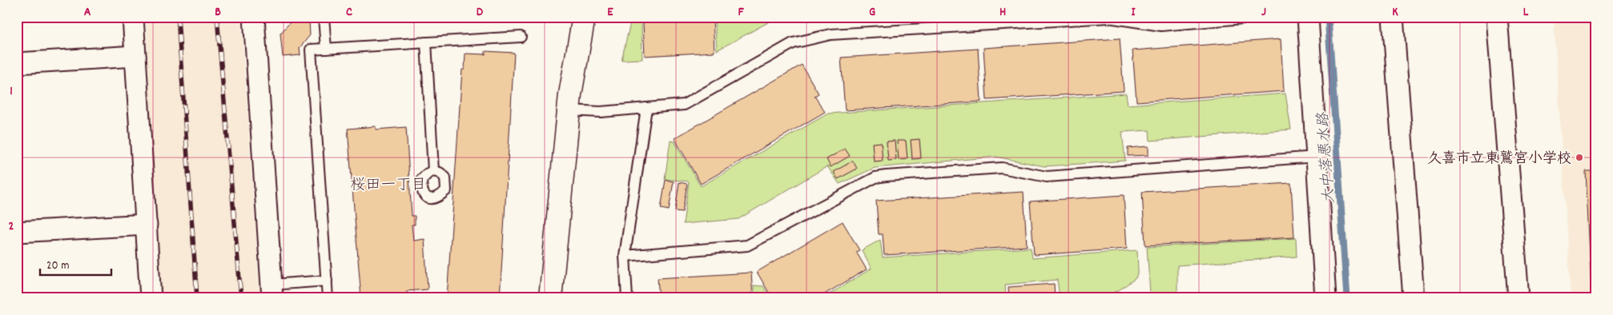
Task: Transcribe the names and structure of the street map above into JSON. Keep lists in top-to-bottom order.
{
  "districts": ["桜田一丁目"],
  "water": ["大中落悪水路"],
  "places": ["久喜市立東鷲宮小学校"],
  "scale_bar": "20 m",
  "grid": {
    "columns": [
      "A",
      "B",
      "C",
      "D",
      "E",
      "F",
      "G",
      "H",
      "I",
      "J",
      "K",
      "L"
    ],
    "rows": ["1", "2"]
  }
}
